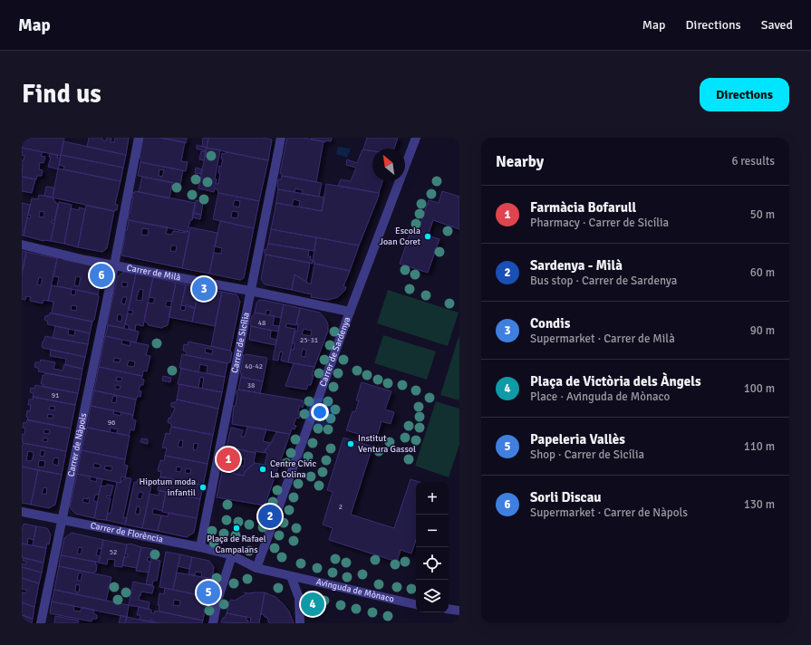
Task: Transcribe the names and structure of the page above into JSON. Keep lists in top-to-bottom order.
{
  "streets": {
    "street": [
      "Carrer de Milà",
      "Carrer de Sicília",
      "Carrer de Sardenya",
      "Carrer de Nàpols",
      "Carrer de Florència",
      "Avinguda de Mònaco"
    ]
  },
  "crossings": [
    ["Carrer de Milà", "Carrer de Sicília"],
    ["Carrer de Milà", "Carrer de Sardenya"],
    ["Carrer de Milà", "Carrer de Nàpols"],
    ["Carrer de Sicília", "Carrer de Florència"],
    ["Carrer de Sardenya", "Avinguda de Mònaco"],
    ["Carrer de Nàpols", "Carrer de Florència"],
    ["Carrer de Florència", "Avinguda de Mònaco"]
  ],
  "places": [
    "Escola Joan Coret",
    "Institut Ventura Gassol",
    "Centre Cívic La Colina",
    "Hipotum moda infantil",
    "Plaça de Rafael Campalans"
  ],
  "house_numbers": [
    "48",
    "25-31",
    "40-42",
    "38",
    "91",
    "96",
    "2",
    "52"
  ],
  "north": "top left",
  "page": {
    "header": "Map",
    "nav": ["Map", "Directions", "Saved"],
    "buttons": "Directions",
    "title": "Find us",
    "heading": ["Nearby", "6 results"],
    "list": [
      {
        "mark": "1",
        "name": "Farmàcia Bofarull",
        "note": "Pharmacy · Carrer de Sicília",
        "value": "50 m"
      },
      {
        "mark": "2",
        "name": "Sardenya - Milà",
        "note": "Bus stop · Carrer de Sardenya",
        "value": "60 m"
      },
      {
        "mark": "3",
        "name": "Condis",
        "note": "Supermarket · Carrer de Milà",
        "value": "90 m"
      },
      {
        "mark": "4",
        "name": "Plaça de Victòria dels Àngels",
        "note": "Place · Avinguda de Mònaco",
        "value": "100 m"
      },
      {
        "mark": "5",
        "name": "Papeleria Vallès",
        "note": "Shop · Carrer de Sicília",
        "value": "110 m"
      },
      {
        "mark": "6",
        "name": "Sorli Discau",
        "note": "Supermarket · Carrer de Nàpols",
        "value": "130 m"
      }
    ],
    "pins": [
      "6",
      "3",
      "1",
      "2",
      "5",
      "4"
    ],
    "map_buttons": ["+", "−"]
  }
}
